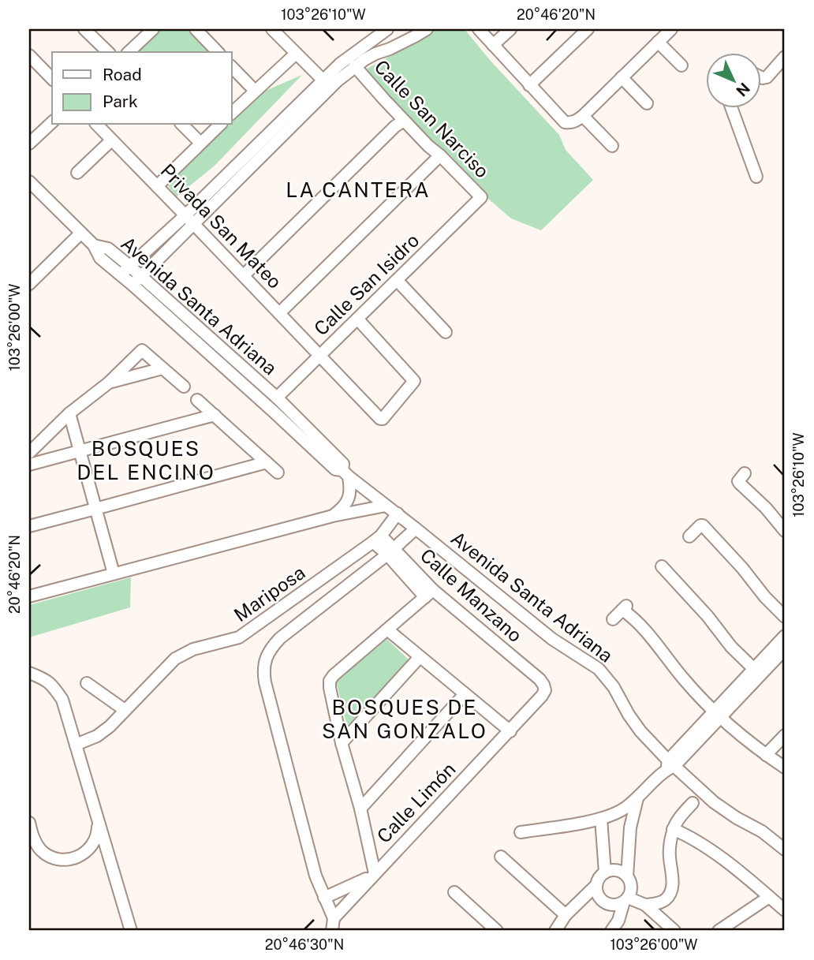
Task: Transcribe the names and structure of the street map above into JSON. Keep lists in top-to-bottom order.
{
  "streets": {
    "street": [
      "Calle San Narciso",
      "Privada San Mateo",
      "Calle San Isidro",
      "Avenida Santa Adriana",
      "Mariposa",
      "Calle Manzano",
      "Calle Limón"
    ]
  },
  "crossings": [
    ["Calle San Narciso", "Calle San Isidro"],
    ["Privada San Mateo", "Calle San Isidro"],
    ["Calle San Isidro", "Avenida Santa Adriana"],
    ["Avenida Santa Adriana", "Mariposa"],
    ["Mariposa", "Calle Manzano"],
    ["Calle Manzano", "Calle Limón"]
  ],
  "districts": ["LA CANTERA", "BOSQUES DEL ENCINO", "BOSQUES DE SAN GONZALO"],
  "legend": ["Road", "Park"],
  "north": "bottom right",
  "coordinates": [
    "103°26'10\"W",
    "20°46'20\"N",
    "103°26'00\"W",
    "20°46'30\"N"
  ]
}
